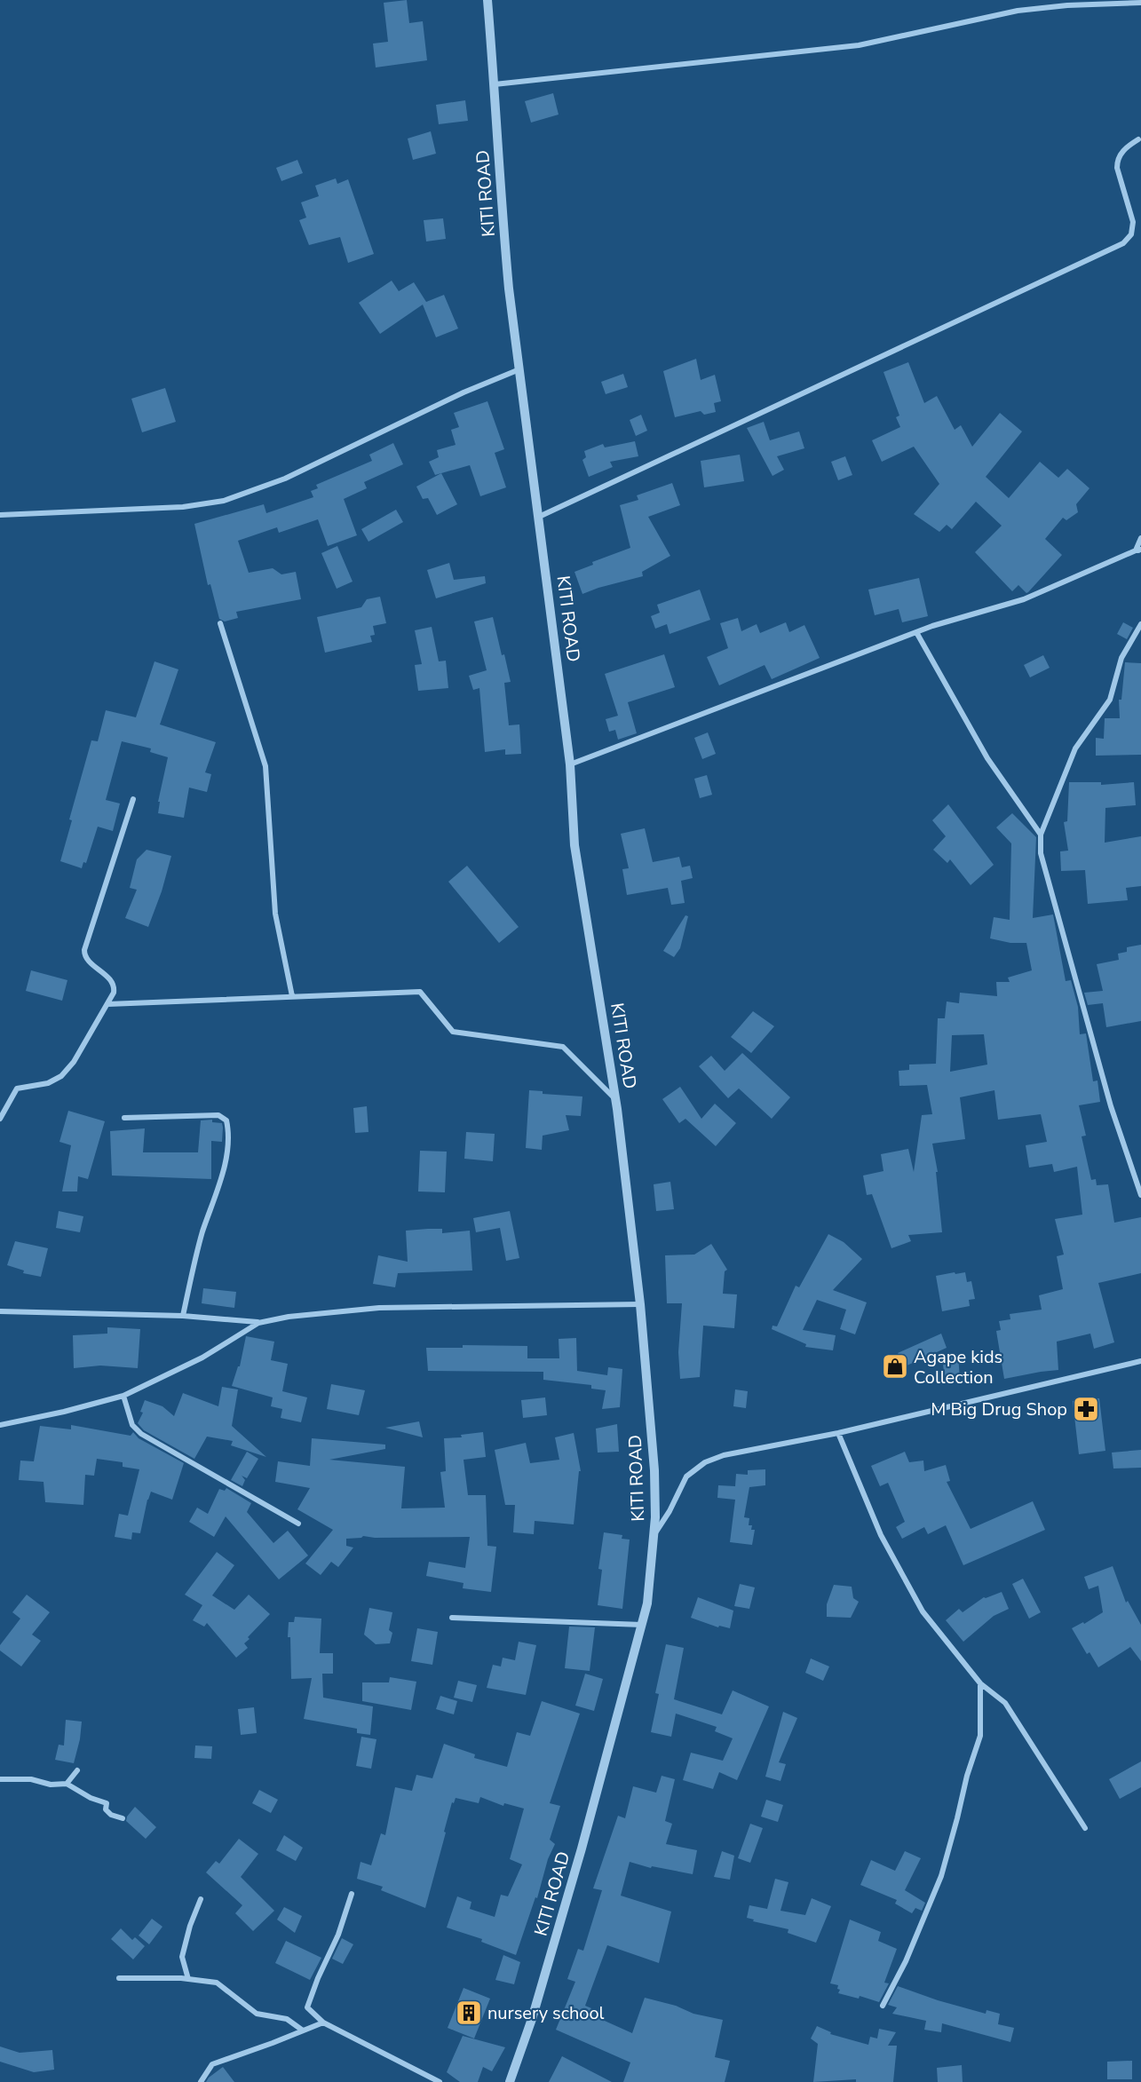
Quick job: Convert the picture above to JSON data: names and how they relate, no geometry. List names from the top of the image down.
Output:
{
  "streets": {
    "street": ["KITI ROAD"]
  },
  "places": {
    "shop": ["Agape kids Collection"],
    "pharmacy": ["M Big Drug Shop"],
    "building": ["nursery school"]
  }
}
